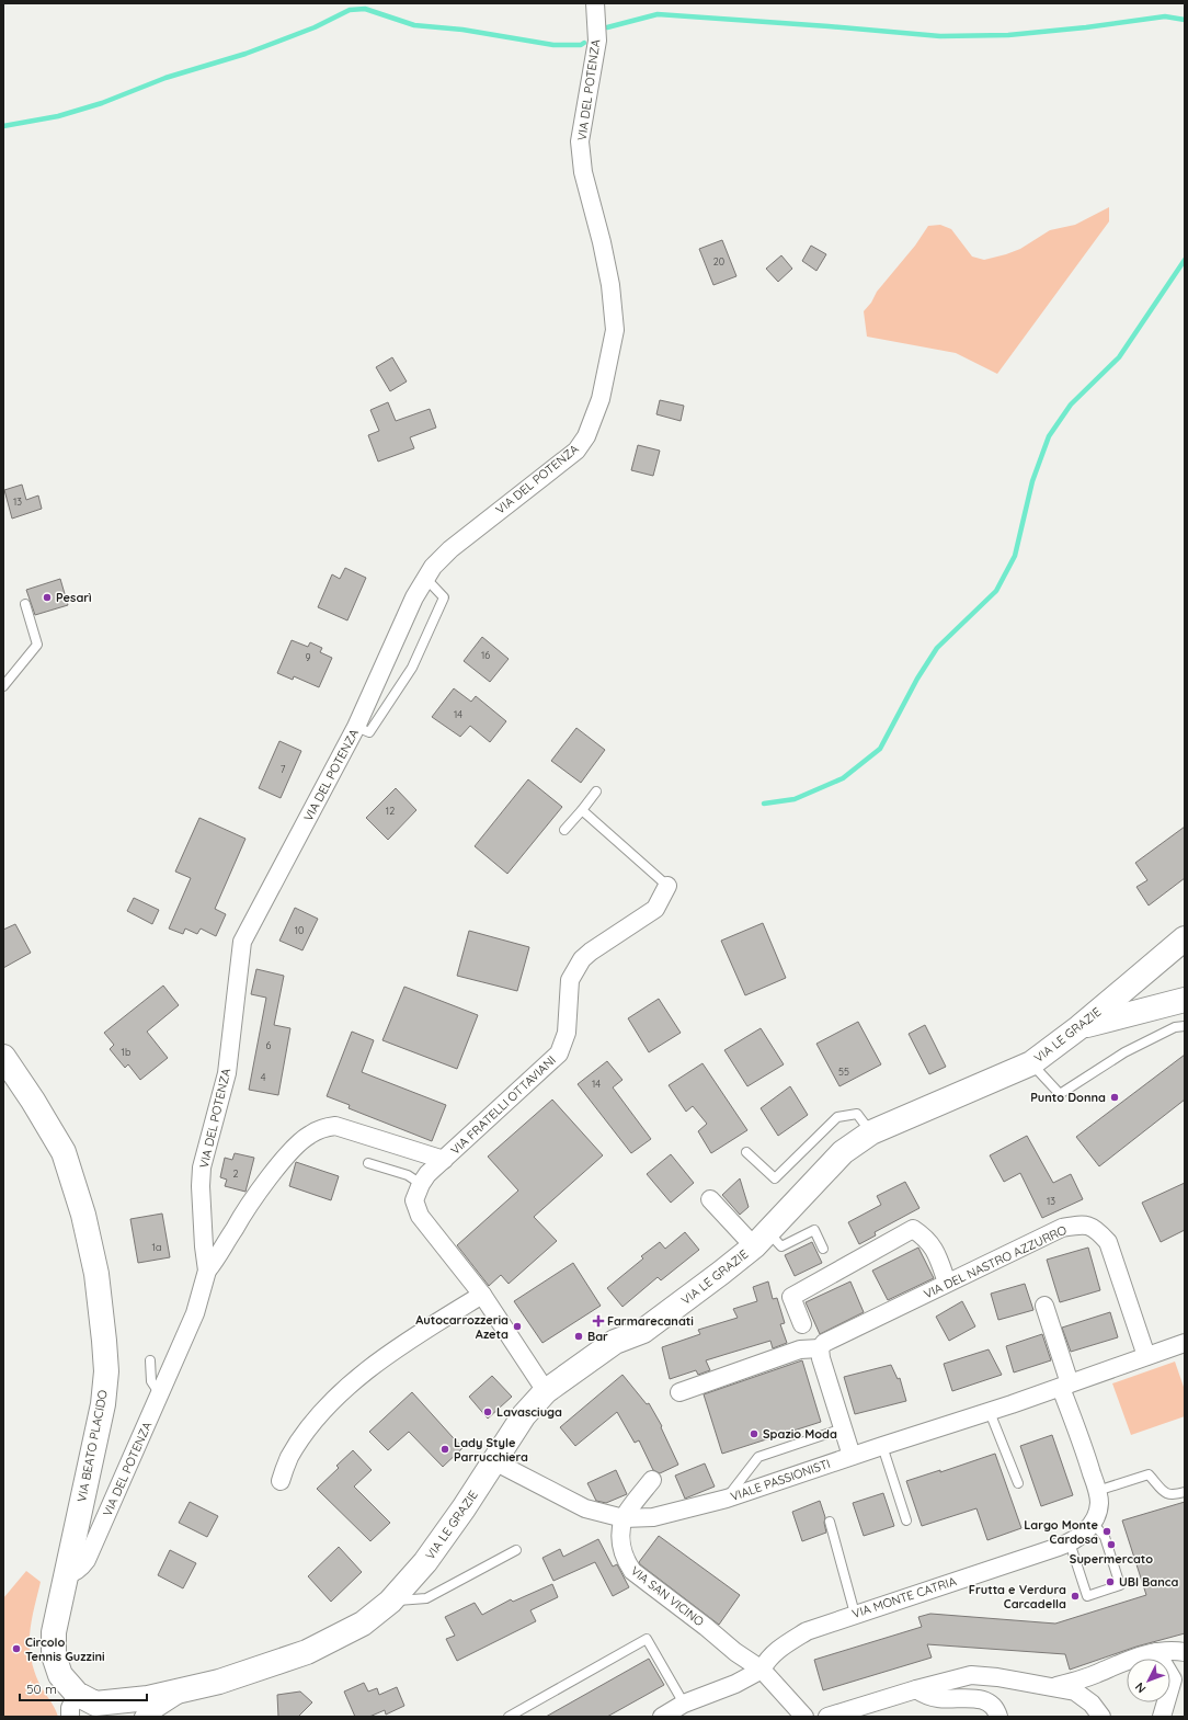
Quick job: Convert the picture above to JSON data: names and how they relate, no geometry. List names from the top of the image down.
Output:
{
  "streets": {
    "main road": ["VIA LE GRAZIE", "VIA BEATO PLACIDO"],
    "street": [
      "VIA DEL POTENZA",
      "VIA FRATELLI OTTAVIANI",
      "VIA DEL NASTRO AZZURRO",
      "VIALE PASSIONISTI",
      "VIA SAN VICINO",
      "VIA MONTE CATRIA"
    ]
  },
  "crossings": [
    ["VIA DEL POTENZA", "VIA FRATELLI OTTAVIANI"],
    ["VIA DEL POTENZA", "VIA BEATO PLACIDO"],
    ["VIA LE GRAZIE", "VIA FRATELLI OTTAVIANI"],
    ["VIA LE GRAZIE", "VIA BEATO PLACIDO"],
    ["VIA LE GRAZIE", "VIALE PASSIONISTI"],
    ["VIA DEL NASTRO AZZURRO", "VIALE PASSIONISTI"],
    ["VIALE PASSIONISTI", "VIA SAN VICINO"],
    ["VIALE PASSIONISTI", "VIA MONTE CATRIA"],
    ["VIA SAN VICINO", "VIA MONTE CATRIA"]
  ],
  "places": {
    "other": [
      "Pesarì",
      "Punto Donna",
      "Autocarrozzeria Azeta",
      "Bar",
      "Lavasciuga",
      "Spazio Moda",
      "Lady Style Parrucchiera",
      "Largo Monte Cardosa",
      "Supermercato",
      "UBI Banca",
      "Frutta e Verdura Carcadella",
      "Circolo Tennis Guzzini"
    ],
    "health": ["Farmarecanati"]
  },
  "house_numbers": [
    "20",
    "13",
    "16",
    "9",
    "14",
    "7",
    "12",
    "10",
    "6",
    "1b",
    "55",
    "4",
    "14",
    "2",
    "13",
    "1a"
  ],
  "scale_bar": "50 m",
  "north": "bottom left"
}
